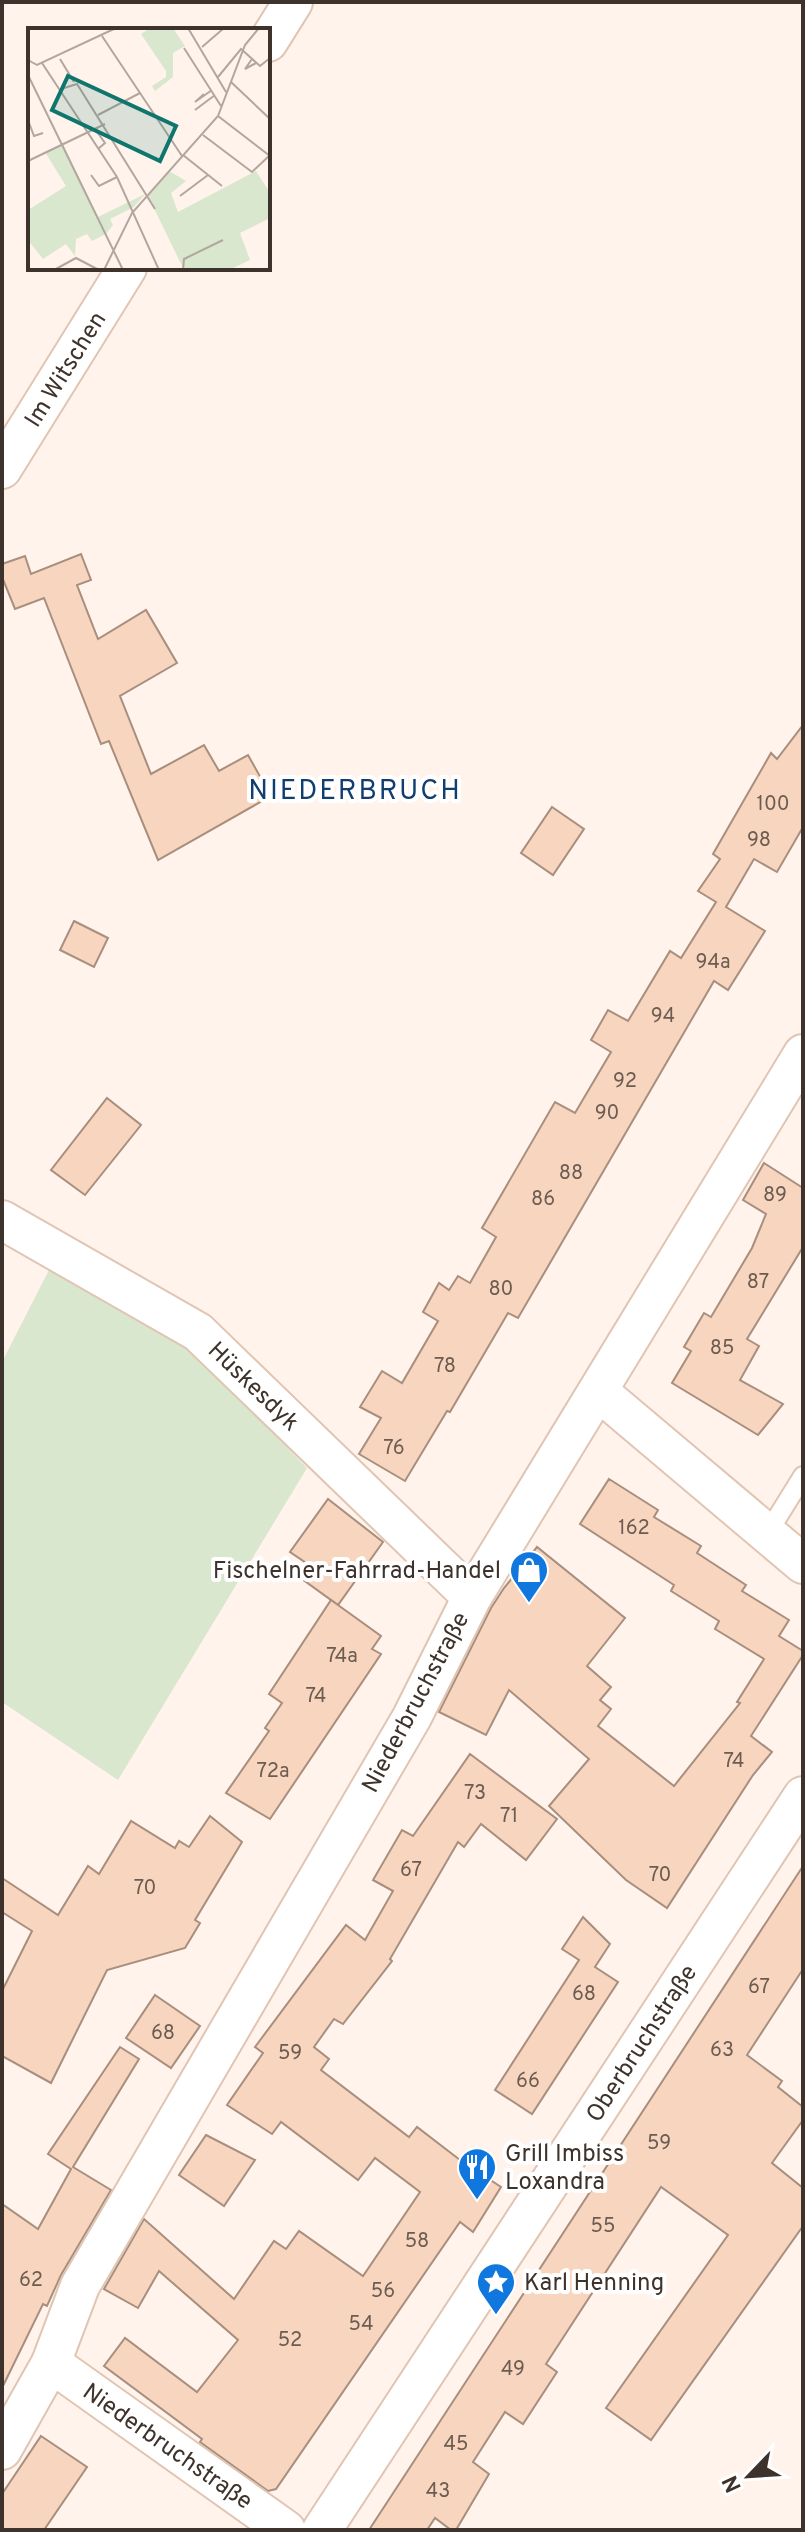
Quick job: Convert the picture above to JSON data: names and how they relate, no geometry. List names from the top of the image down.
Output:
{
  "streets": {
    "street": [
      "Im Witschen",
      "Hüskesdyk",
      "Niederbruchstraße",
      "Oberbruchstraße"
    ]
  },
  "crossings": [
    ["Hüskesdyk", "Niederbruchstraße"]
  ],
  "districts": ["NIEDERBRUCH"],
  "places": {
    "shop": ["Fischelner-Fahrrad-Handel"],
    "restaurant": ["Grill Imbiss Loxandra"],
    "place": ["Karl Henning"]
  },
  "house_numbers": [
    "100",
    "98",
    "94a",
    "94",
    "92",
    "90",
    "88",
    "89",
    "86",
    "87",
    "80",
    "85",
    "78",
    "76",
    "162",
    "74a",
    "74",
    "74",
    "72a",
    "73",
    "71",
    "67",
    "70",
    "70",
    "67",
    "68",
    "68",
    "63",
    "59",
    "66",
    "59",
    "55",
    "58",
    "62",
    "56",
    "54",
    "52",
    "49",
    "45",
    "43"
  ],
  "north": "bottom left"
}
